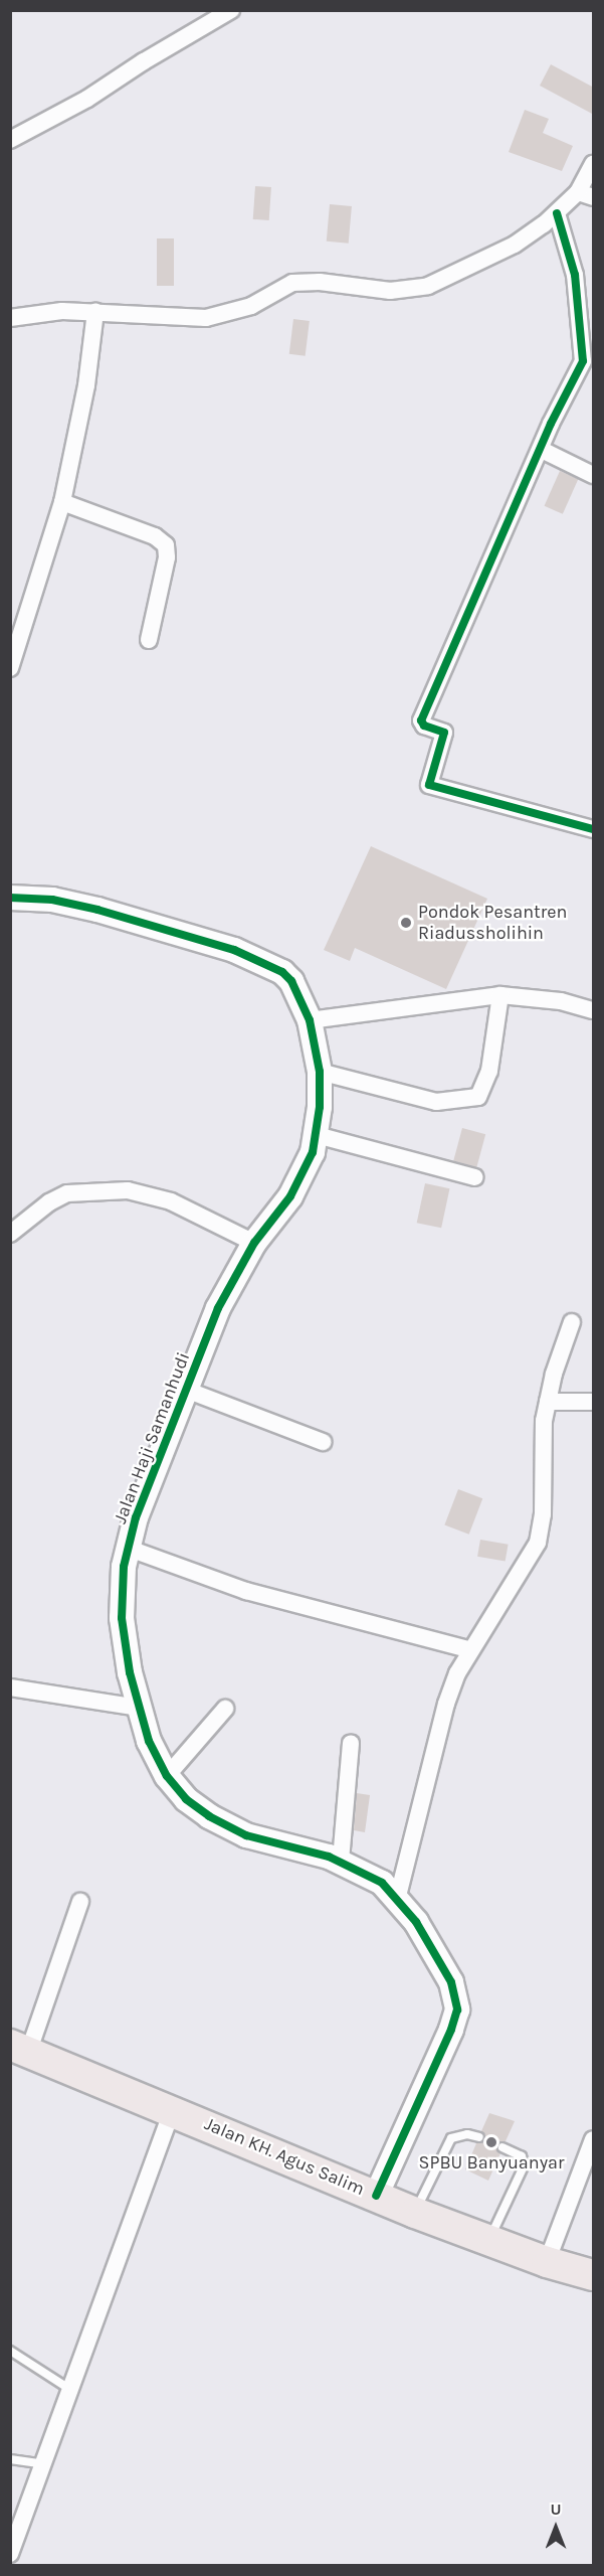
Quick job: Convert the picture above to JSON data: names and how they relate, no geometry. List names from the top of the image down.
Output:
{
  "streets": {
    "highway": ["Jalan KH. Agus Salim"],
    "street": ["Jalan Haji Samanhudi"]
  },
  "crossings": [
    ["Jalan Haji Samanhudi", "Jalan KH. Agus Salim"]
  ],
  "places": ["Pondok Pesantren Riadussholihin", "SPBU Banyuanyar"],
  "north": "top"
}
